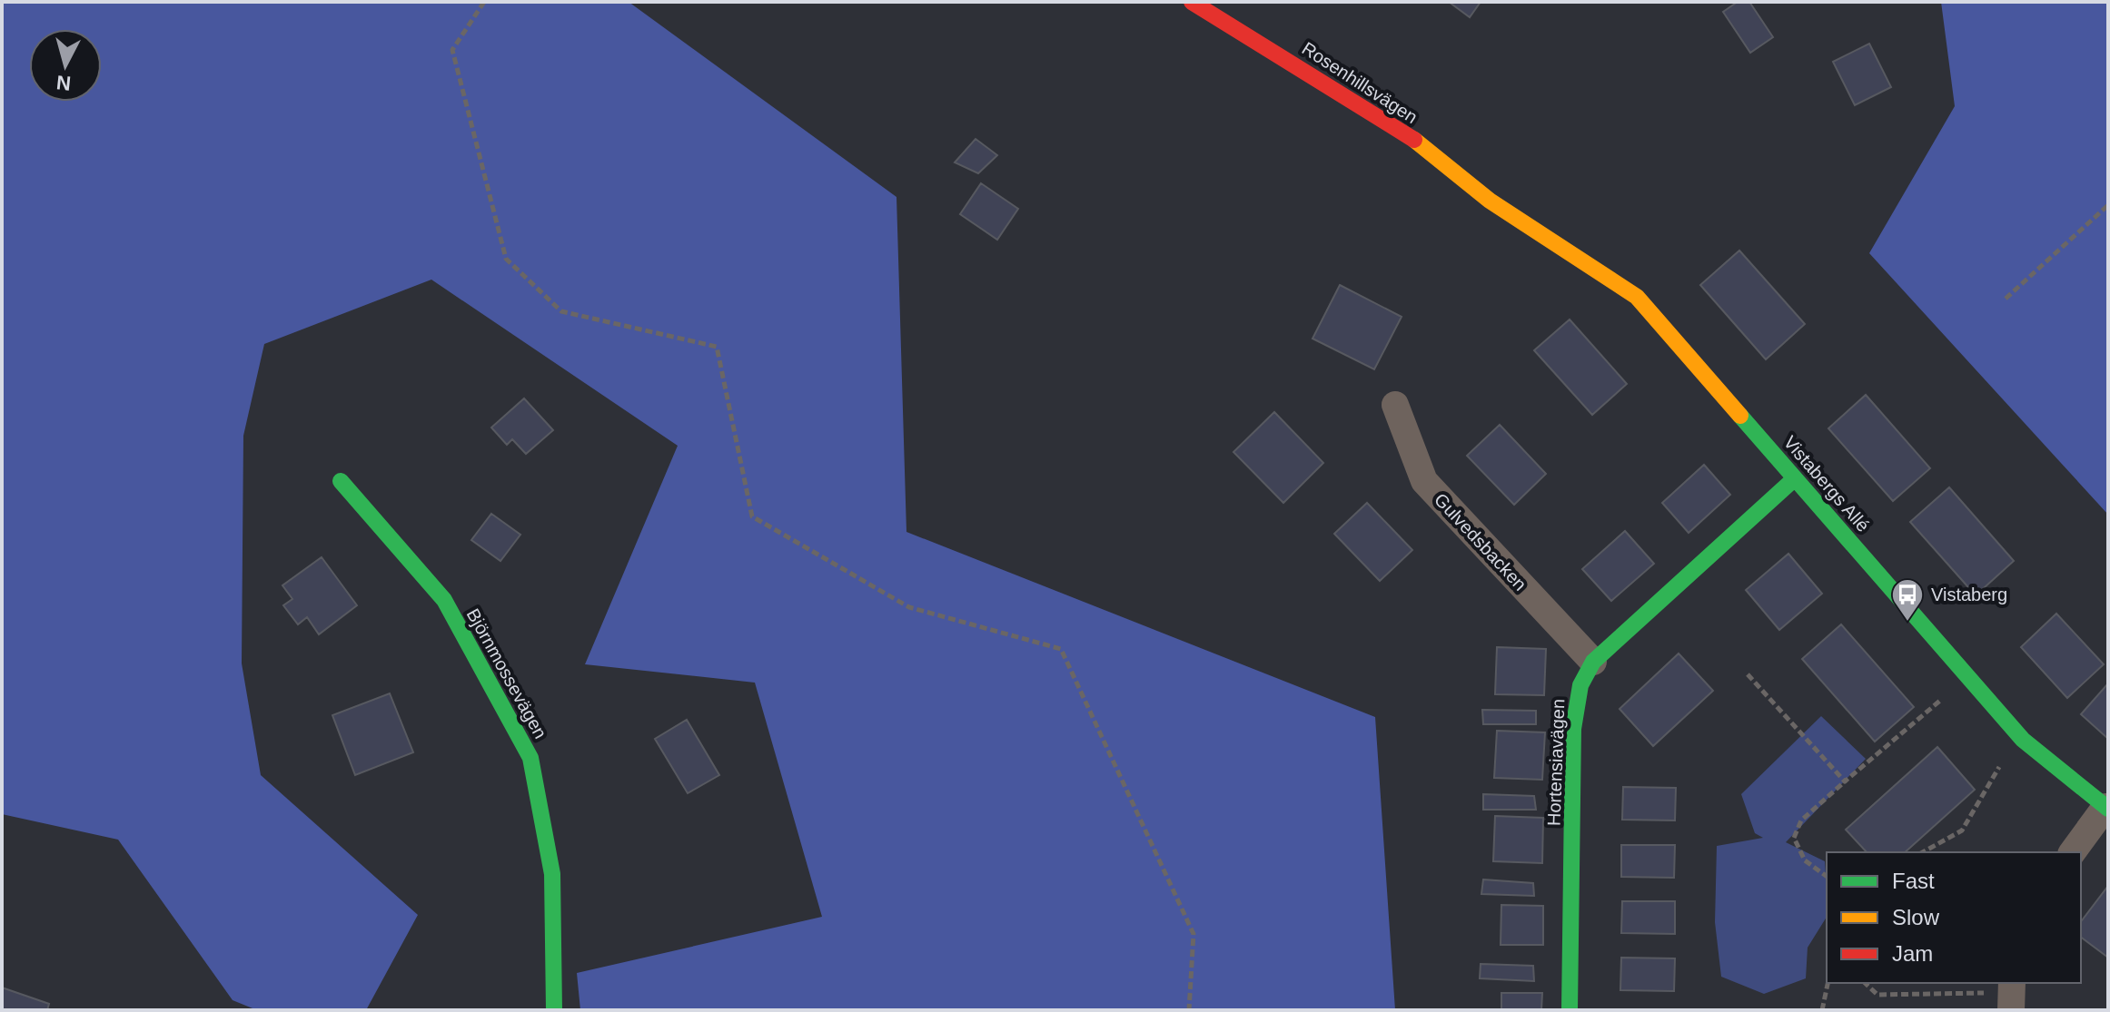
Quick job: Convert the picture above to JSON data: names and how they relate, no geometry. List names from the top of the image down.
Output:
{
  "streets": {
    "street": [
      "Rosenhillsvägen",
      "Vistabergs Allé",
      "Gulvedsbacken",
      "Björnmossevägen",
      "Hortensiavägen"
    ]
  },
  "crossings": [
    ["Rosenhillsvägen", "Vistabergs Allé"],
    ["Vistabergs Allé", "Hortensiavägen"],
    ["Gulvedsbacken", "Hortensiavägen"]
  ],
  "places": {
    "bus stop": ["Vistaberg"]
  },
  "legend": ["Fast", "Slow", "Jam"],
  "north": "bottom"
}
